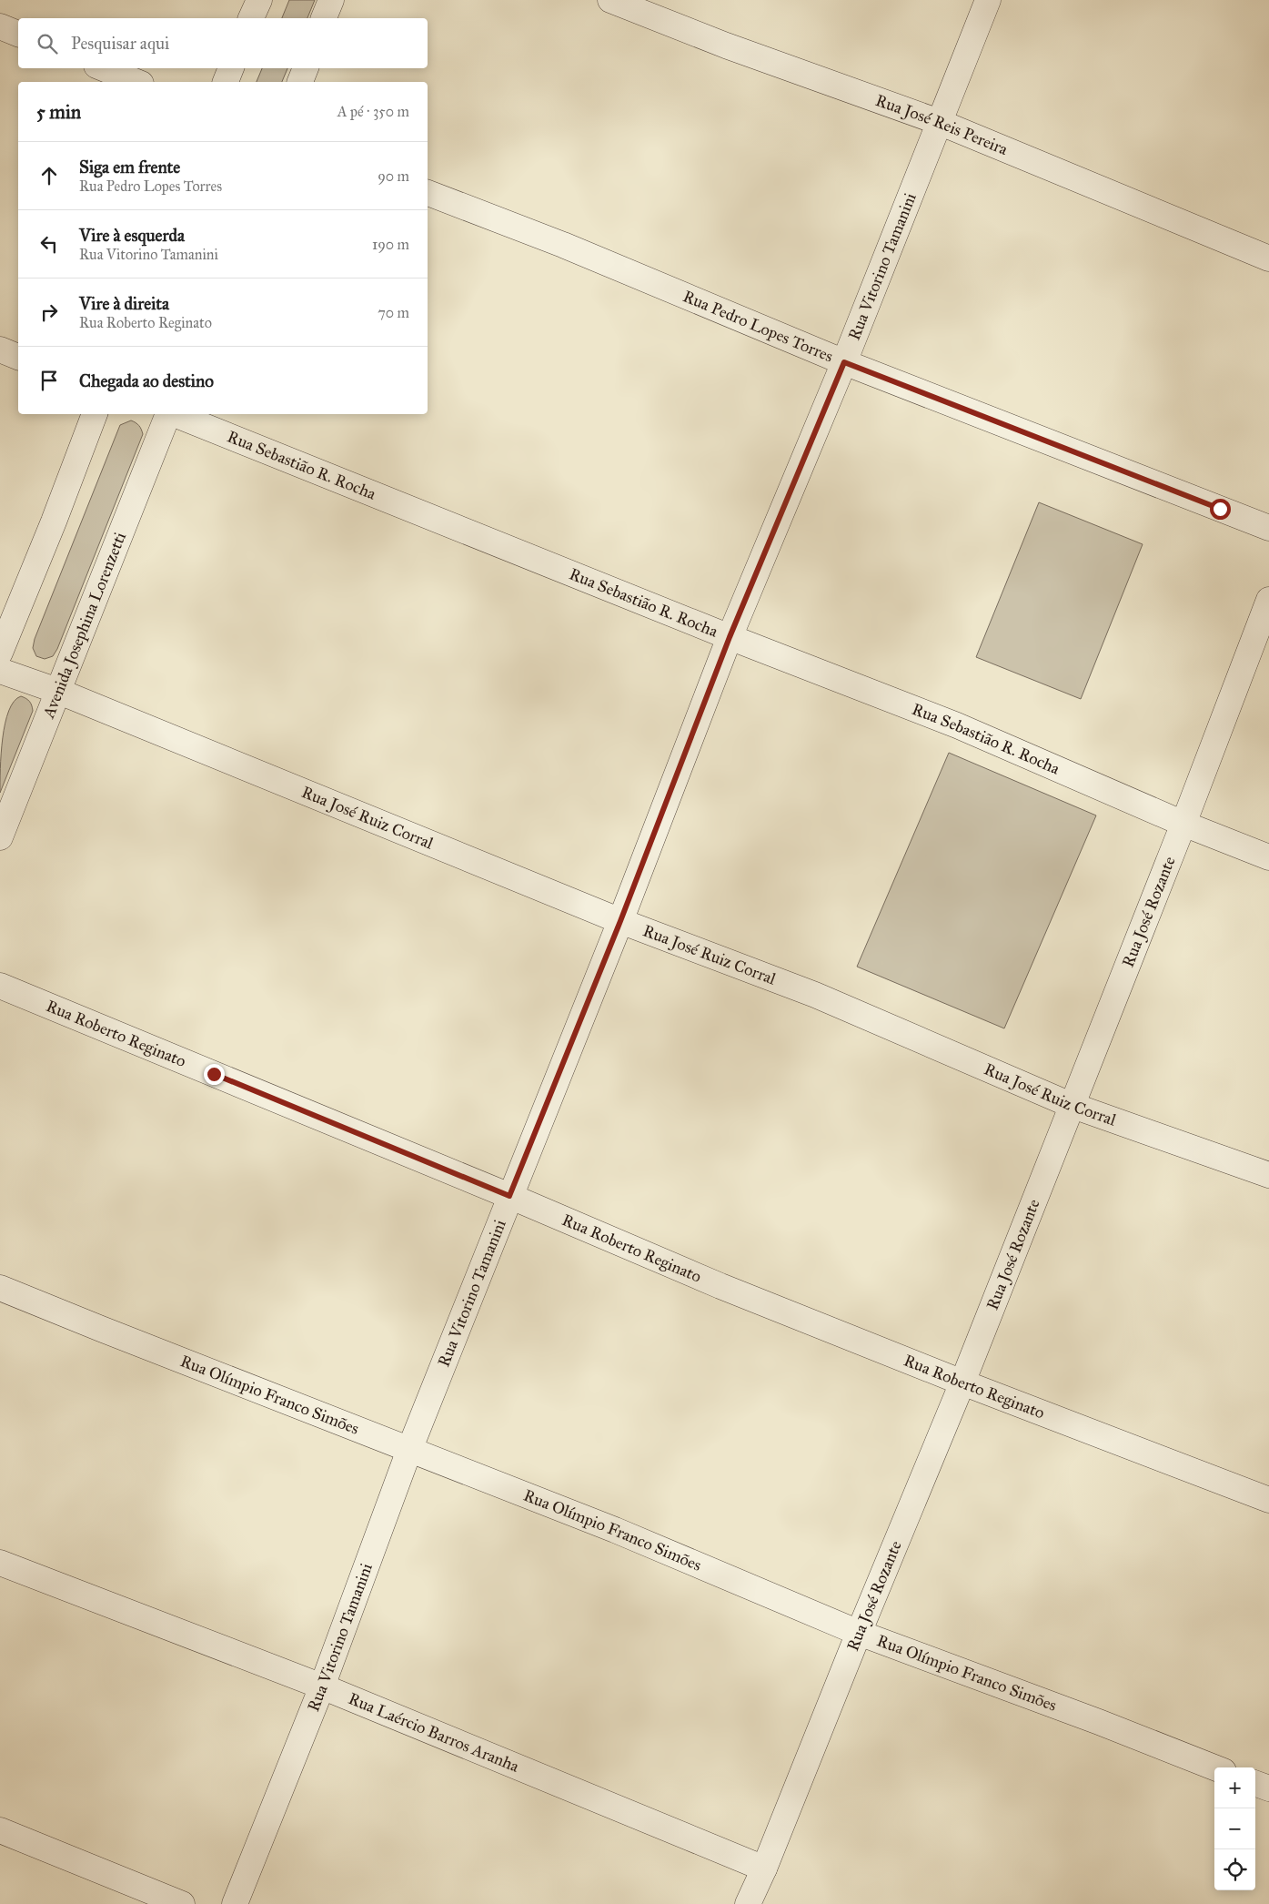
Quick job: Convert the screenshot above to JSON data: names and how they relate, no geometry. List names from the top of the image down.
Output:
{
  "streets": {
    "street": [
      "Rua José Reis Pereira",
      "Rua Vitorino Tamanini",
      "Rua Pedro Lopes Torres",
      "Rua Sebastião R. Rocha",
      "Avenida Josephina Lorenzetti",
      "Rua José Ruiz Corral",
      "Rua José Rozante",
      "Rua Roberto Reginato",
      "Rua Olímpio Franco Simões",
      "Rua Laércio Barros Aranha"
    ]
  },
  "crossings": [
    ["Rua José Reis Pereira", "Rua Vitorino Tamanini"],
    ["Rua Vitorino Tamanini", "Rua Pedro Lopes Torres"],
    ["Rua Vitorino Tamanini", "Rua Sebastião R. Rocha"],
    ["Rua Vitorino Tamanini", "Rua José Ruiz Corral"],
    ["Rua Vitorino Tamanini", "Rua Roberto Reginato"],
    ["Rua Vitorino Tamanini", "Rua Olímpio Franco Simões"],
    ["Rua Vitorino Tamanini", "Rua Laércio Barros Aranha"],
    ["Rua Sebastião R. Rocha", "Rua José Rozante"],
    ["Avenida Josephina Lorenzetti", "Rua José Ruiz Corral"],
    ["Rua José Ruiz Corral", "Rua José Rozante"],
    ["Rua José Rozante", "Rua Roberto Reginato"],
    ["Rua José Rozante", "Rua Olímpio Franco Simões"],
    ["Rua José Rozante", "Rua Laércio Barros Aranha"]
  ],
  "page": {
    "search": "Pesquisar aqui",
    "heading": ["5 min", "A pé · 350 m"],
    "list": [
      ["Siga em frente", "Rua Pedro Lopes Torres", "90 m"],
      ["Vire à esquerda", "Rua Vitorino Tamanini", "190 m"],
      ["Vire à direita", "Rua Roberto Reginato", "70 m"],
      "Chegada ao destino"
    ],
    "map_buttons": ["+", "−"]
  }
}
